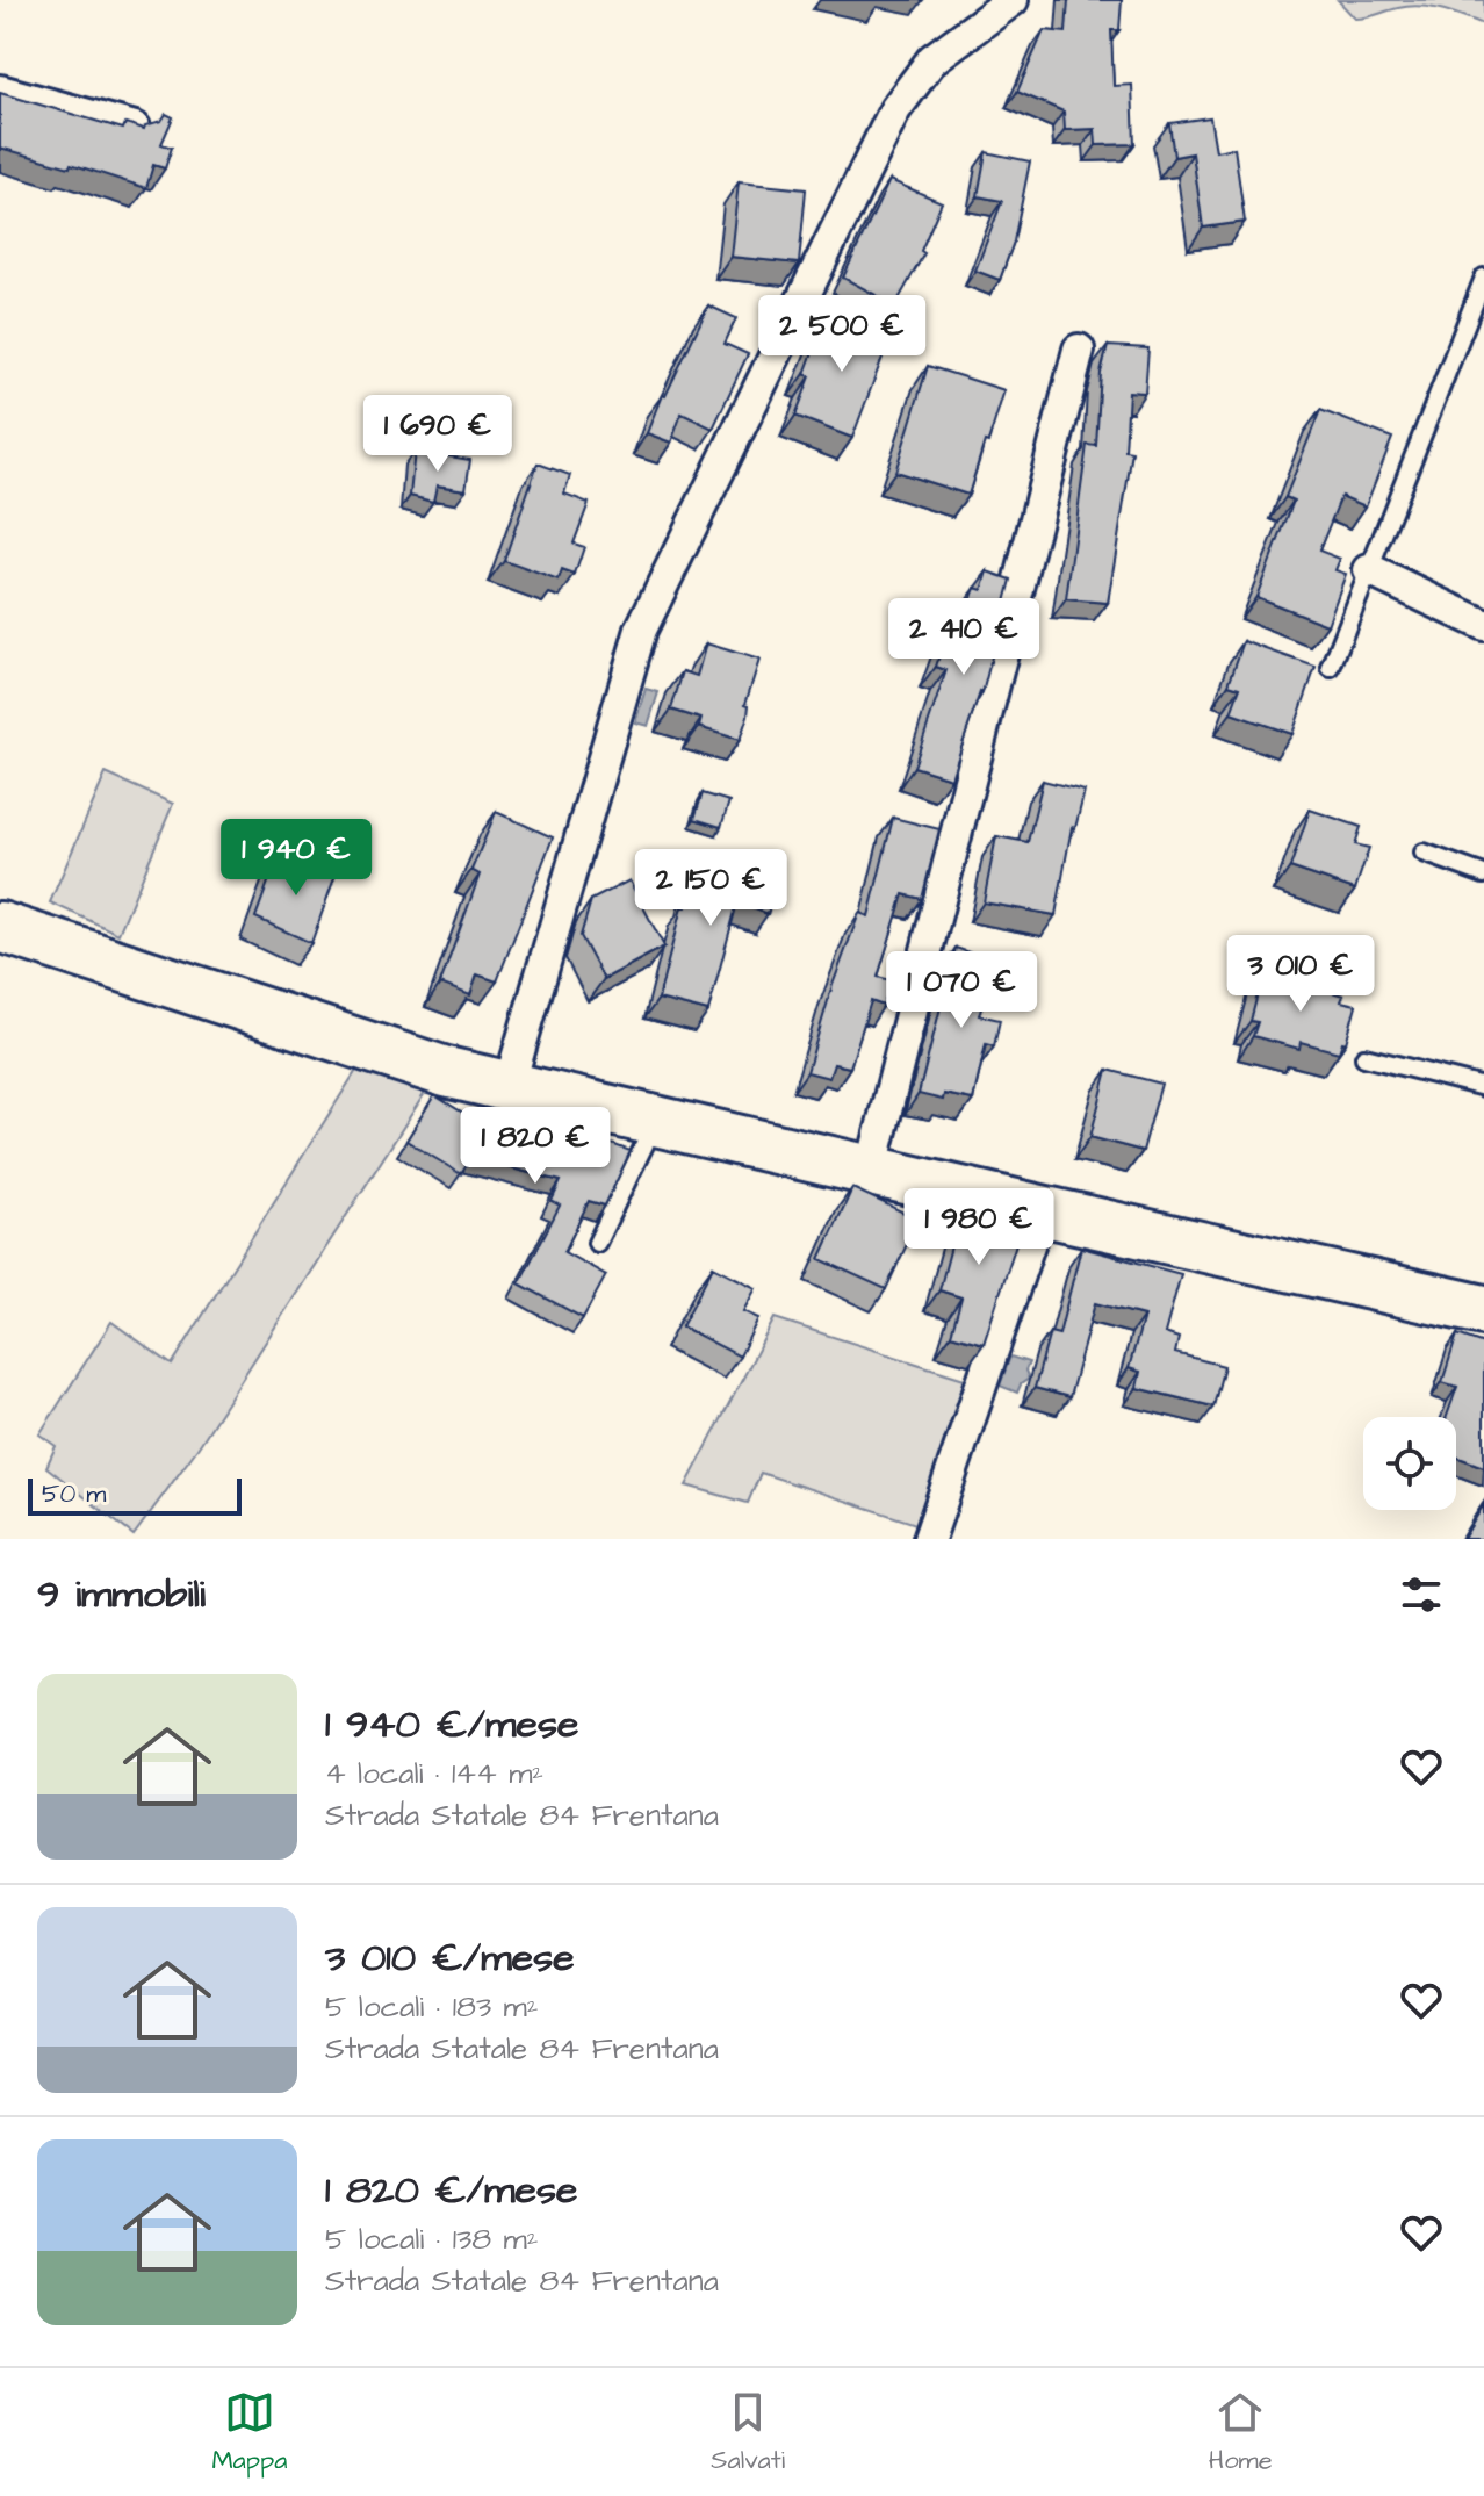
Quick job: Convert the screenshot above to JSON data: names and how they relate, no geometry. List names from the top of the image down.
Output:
{
  "scale_bar": "50 m",
  "page": {
    "price": [
      "2 500 €",
      "1 690 €",
      "2 410 €",
      "1 940 €",
      "2 150 €",
      "3 010 €",
      "1 070 €",
      "1 820 €",
      "1 980 €"
    ],
    "scale": "50 m",
    "heading": "9 immobili",
    "list": [
      {
        "name": "1 940 €/mese",
        "note": "4 locali · 144 m² · Strada Statale 84 Frentana"
      },
      {
        "name": "3 010 €/mese",
        "note": "5 locali · 183 m² · Strada Statale 84 Frentana"
      },
      {
        "name": "1 820 €/mese",
        "note": "5 locali · 138 m² · Strada Statale 84 Frentana"
      }
    ],
    "tabs": ["Mappa", "Salvati", "Home"]
  }
}
